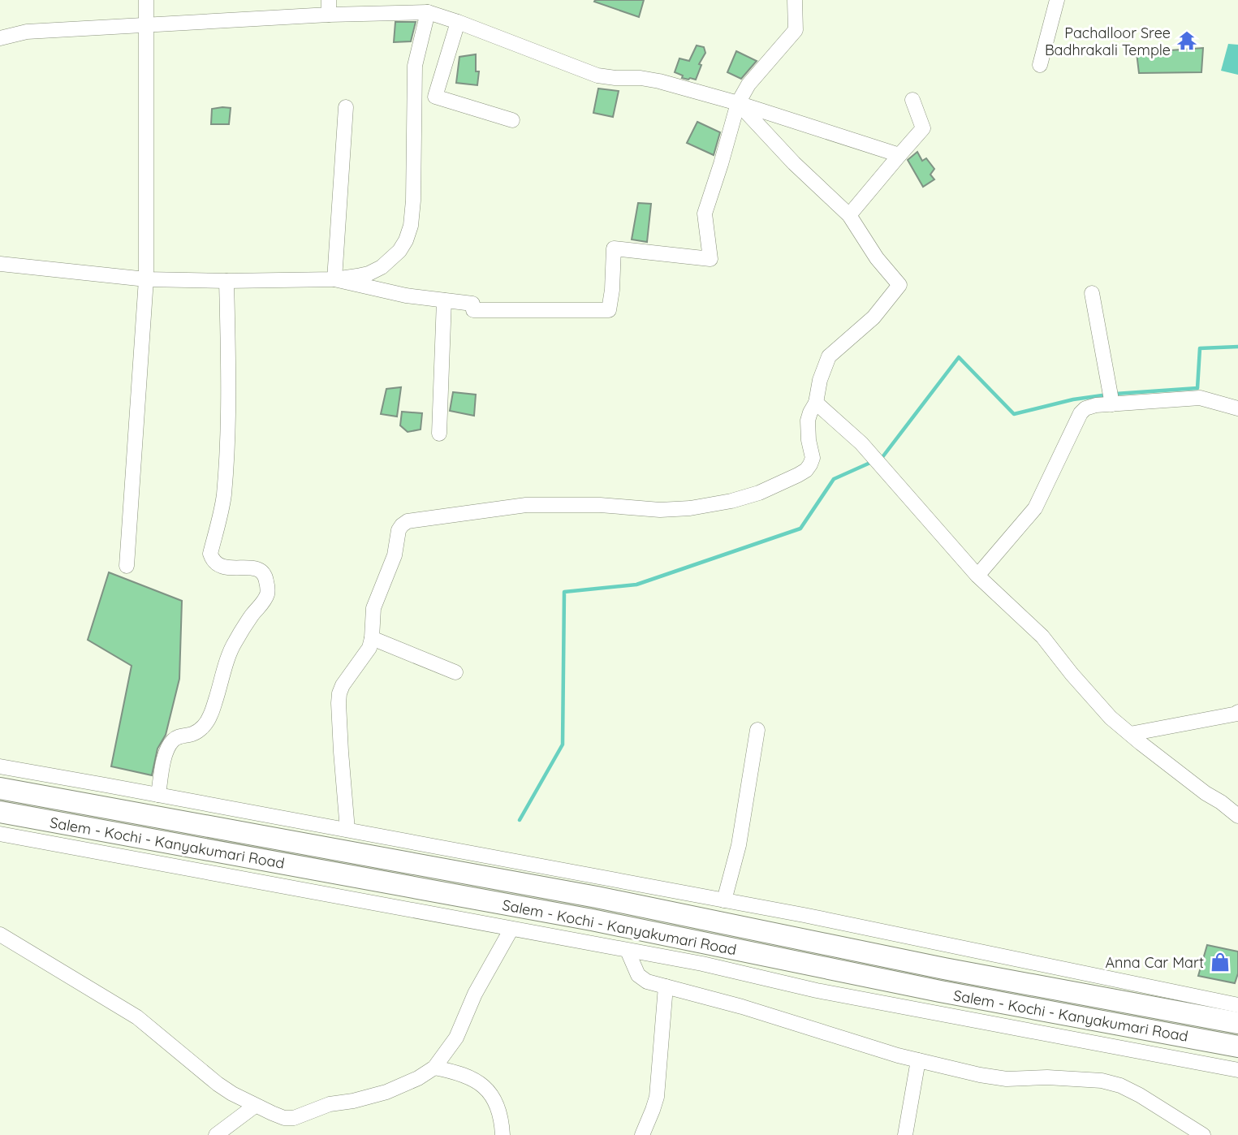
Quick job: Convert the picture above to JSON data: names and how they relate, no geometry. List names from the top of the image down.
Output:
{
  "streets": {
    "highway": ["Salem - Kochi - Kanyakumari Road"]
  },
  "places": {
    "temple": ["Pachalloor Sree Badhrakali Temple"],
    "shop": ["Anna Car Mart"]
  }
}
